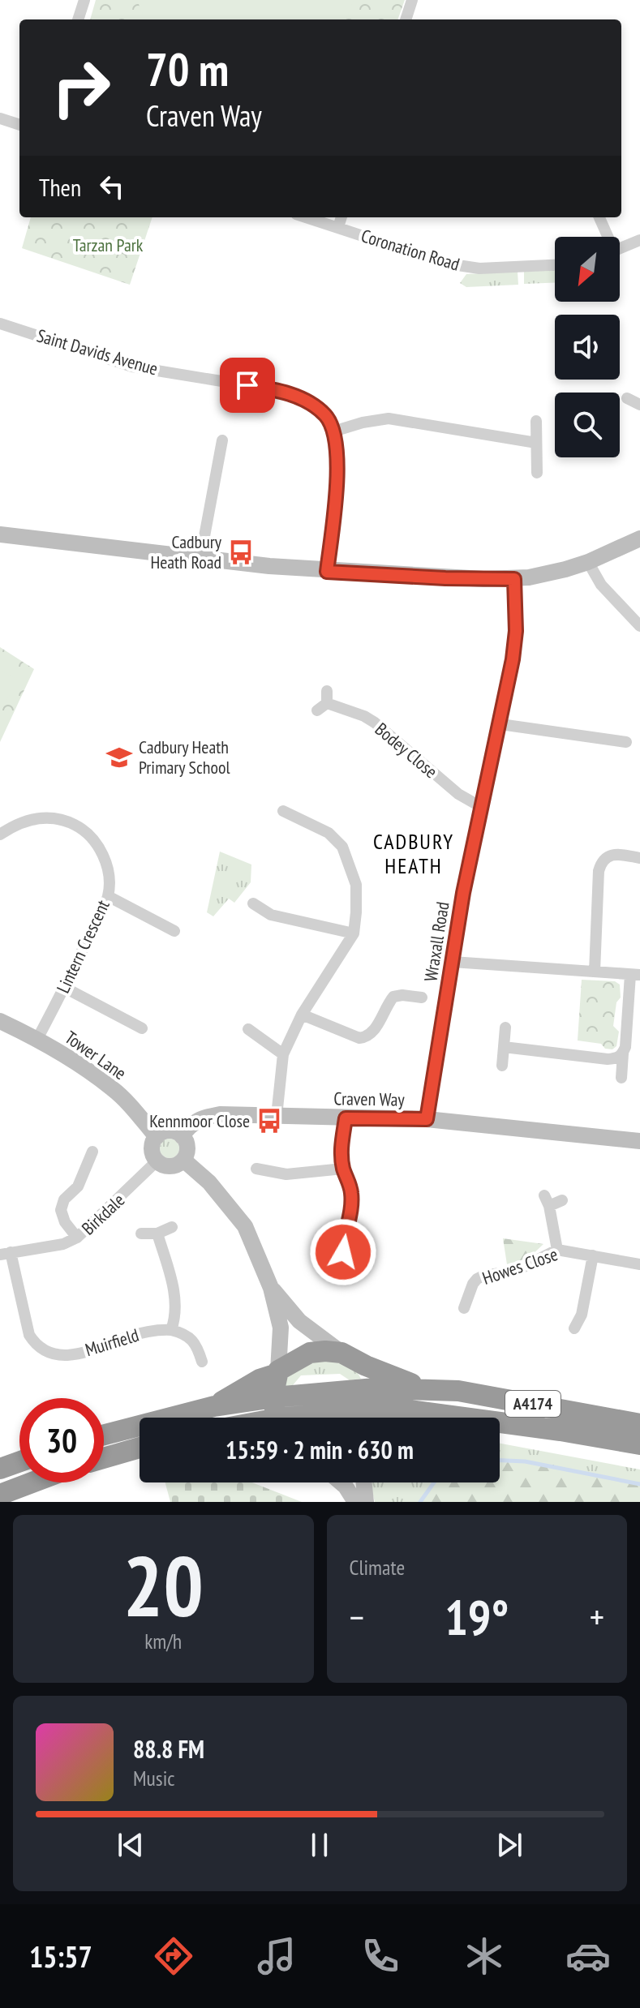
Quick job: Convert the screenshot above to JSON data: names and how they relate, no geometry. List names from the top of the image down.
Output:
{
  "streets": {
    "highway": ["A4174"],
    "street": [
      "Coronation Road",
      "Saint Davids Avenue",
      "Bodey Close",
      "Wraxall Road",
      "Lintern Crescent",
      "Tower Lane",
      "Craven Way",
      "Birkdale",
      "Howes Close",
      "Muirfield"
    ]
  },
  "crossings": [
    ["Bodey Close", "Wraxall Road"],
    ["Wraxall Road", "Craven Way"],
    ["Lintern Crescent", "Tower Lane"],
    ["Tower Lane", "Craven Way"],
    ["Tower Lane", "Birkdale"],
    ["Craven Way", "Birkdale"],
    ["Birkdale", "Muirfield"]
  ],
  "districts": ["CADBURY HEATH"],
  "parks": ["Tarzan Park"],
  "places": {
    "bus stop": ["Cadbury Heath Road", "Kennmoor Close"],
    "school or university": ["Cadbury Heath Primary School"]
  },
  "north": "bottom left",
  "page": {
    "turn": ["70 m", "Craven Way"],
    "then": "Then",
    "limit": "30",
    "trip": "15:59 · 2 min · 630 m",
    "tile": [
      ["20", "km/h"],
      "Climate"
    ],
    "heat": ["−", "19°", "+"],
    "song": ["88.8 FM", "Music"],
    "tabs": "15:57"
  }
}
